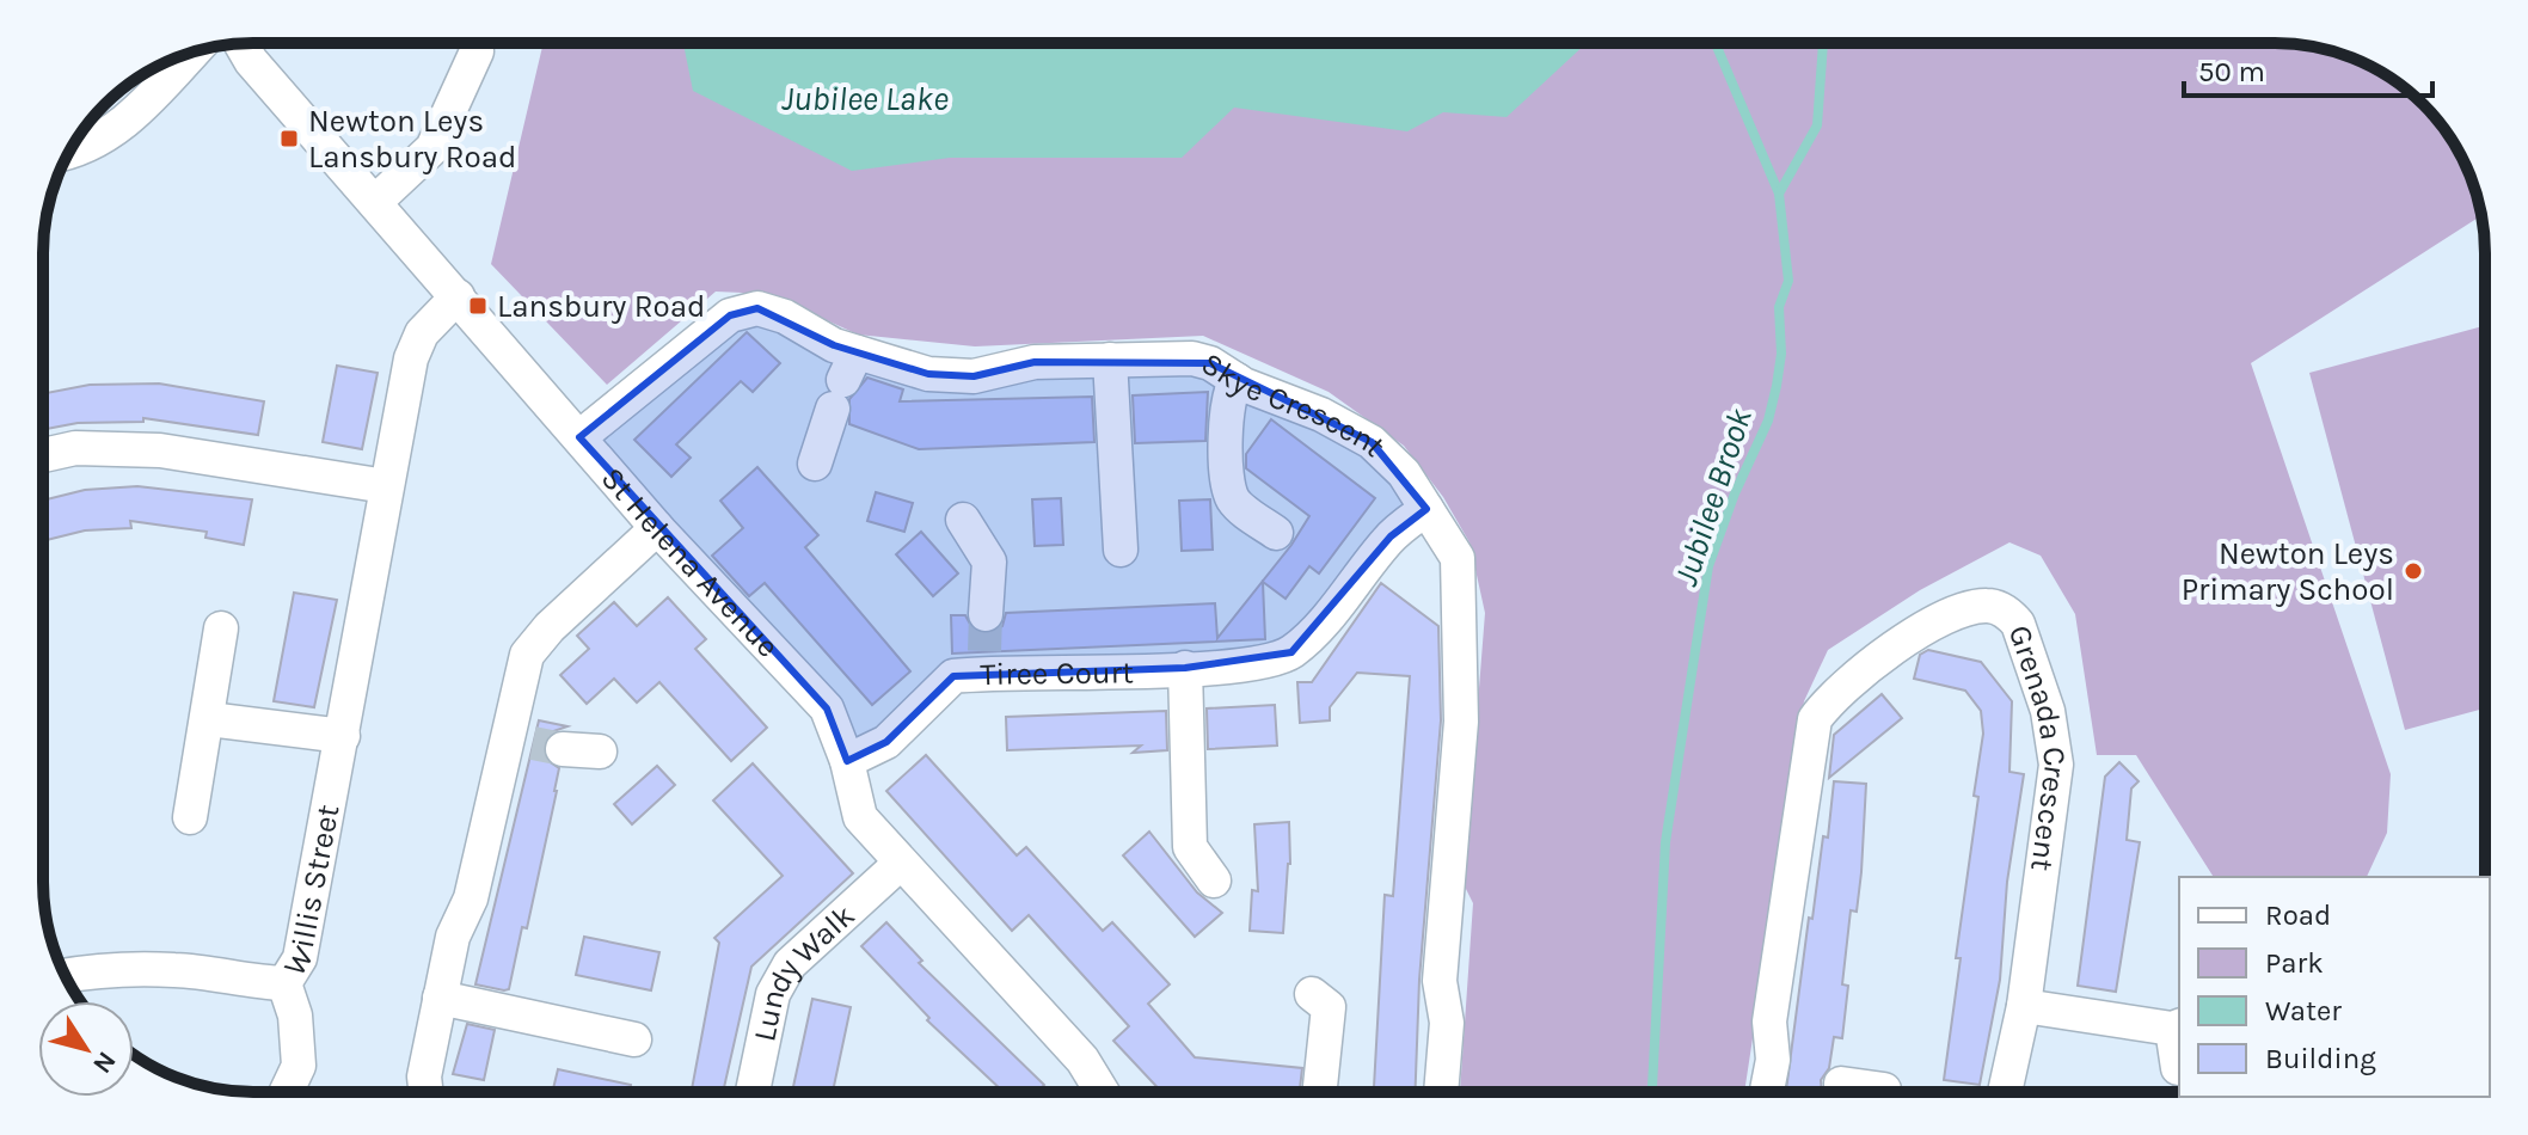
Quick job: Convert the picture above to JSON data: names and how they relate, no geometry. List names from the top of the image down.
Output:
{
  "streets": {
    "street": [
      "Skye Crescent",
      "St Helena Avenue",
      "Tiree Court",
      "Grenada Crescent",
      "Willis Street",
      "Lundy Walk"
    ]
  },
  "crossings": [
    ["Skye Crescent", "St Helena Avenue"],
    ["Skye Crescent", "Tiree Court"],
    ["St Helena Avenue", "Tiree Court"],
    ["St Helena Avenue", "Willis Street"],
    ["St Helena Avenue", "Lundy Walk"]
  ],
  "water": ["Jubilee Lake", "Jubilee Brook"],
  "places": {
    "transit": ["Newton Leys Lansbury Road", "Lansbury Road"],
    "other": ["Newton Leys Primary School"]
  },
  "legend": [
    "Road",
    "Park",
    "Water",
    "Building"
  ],
  "scale_bar": "50 m",
  "north": "bottom right"
}
